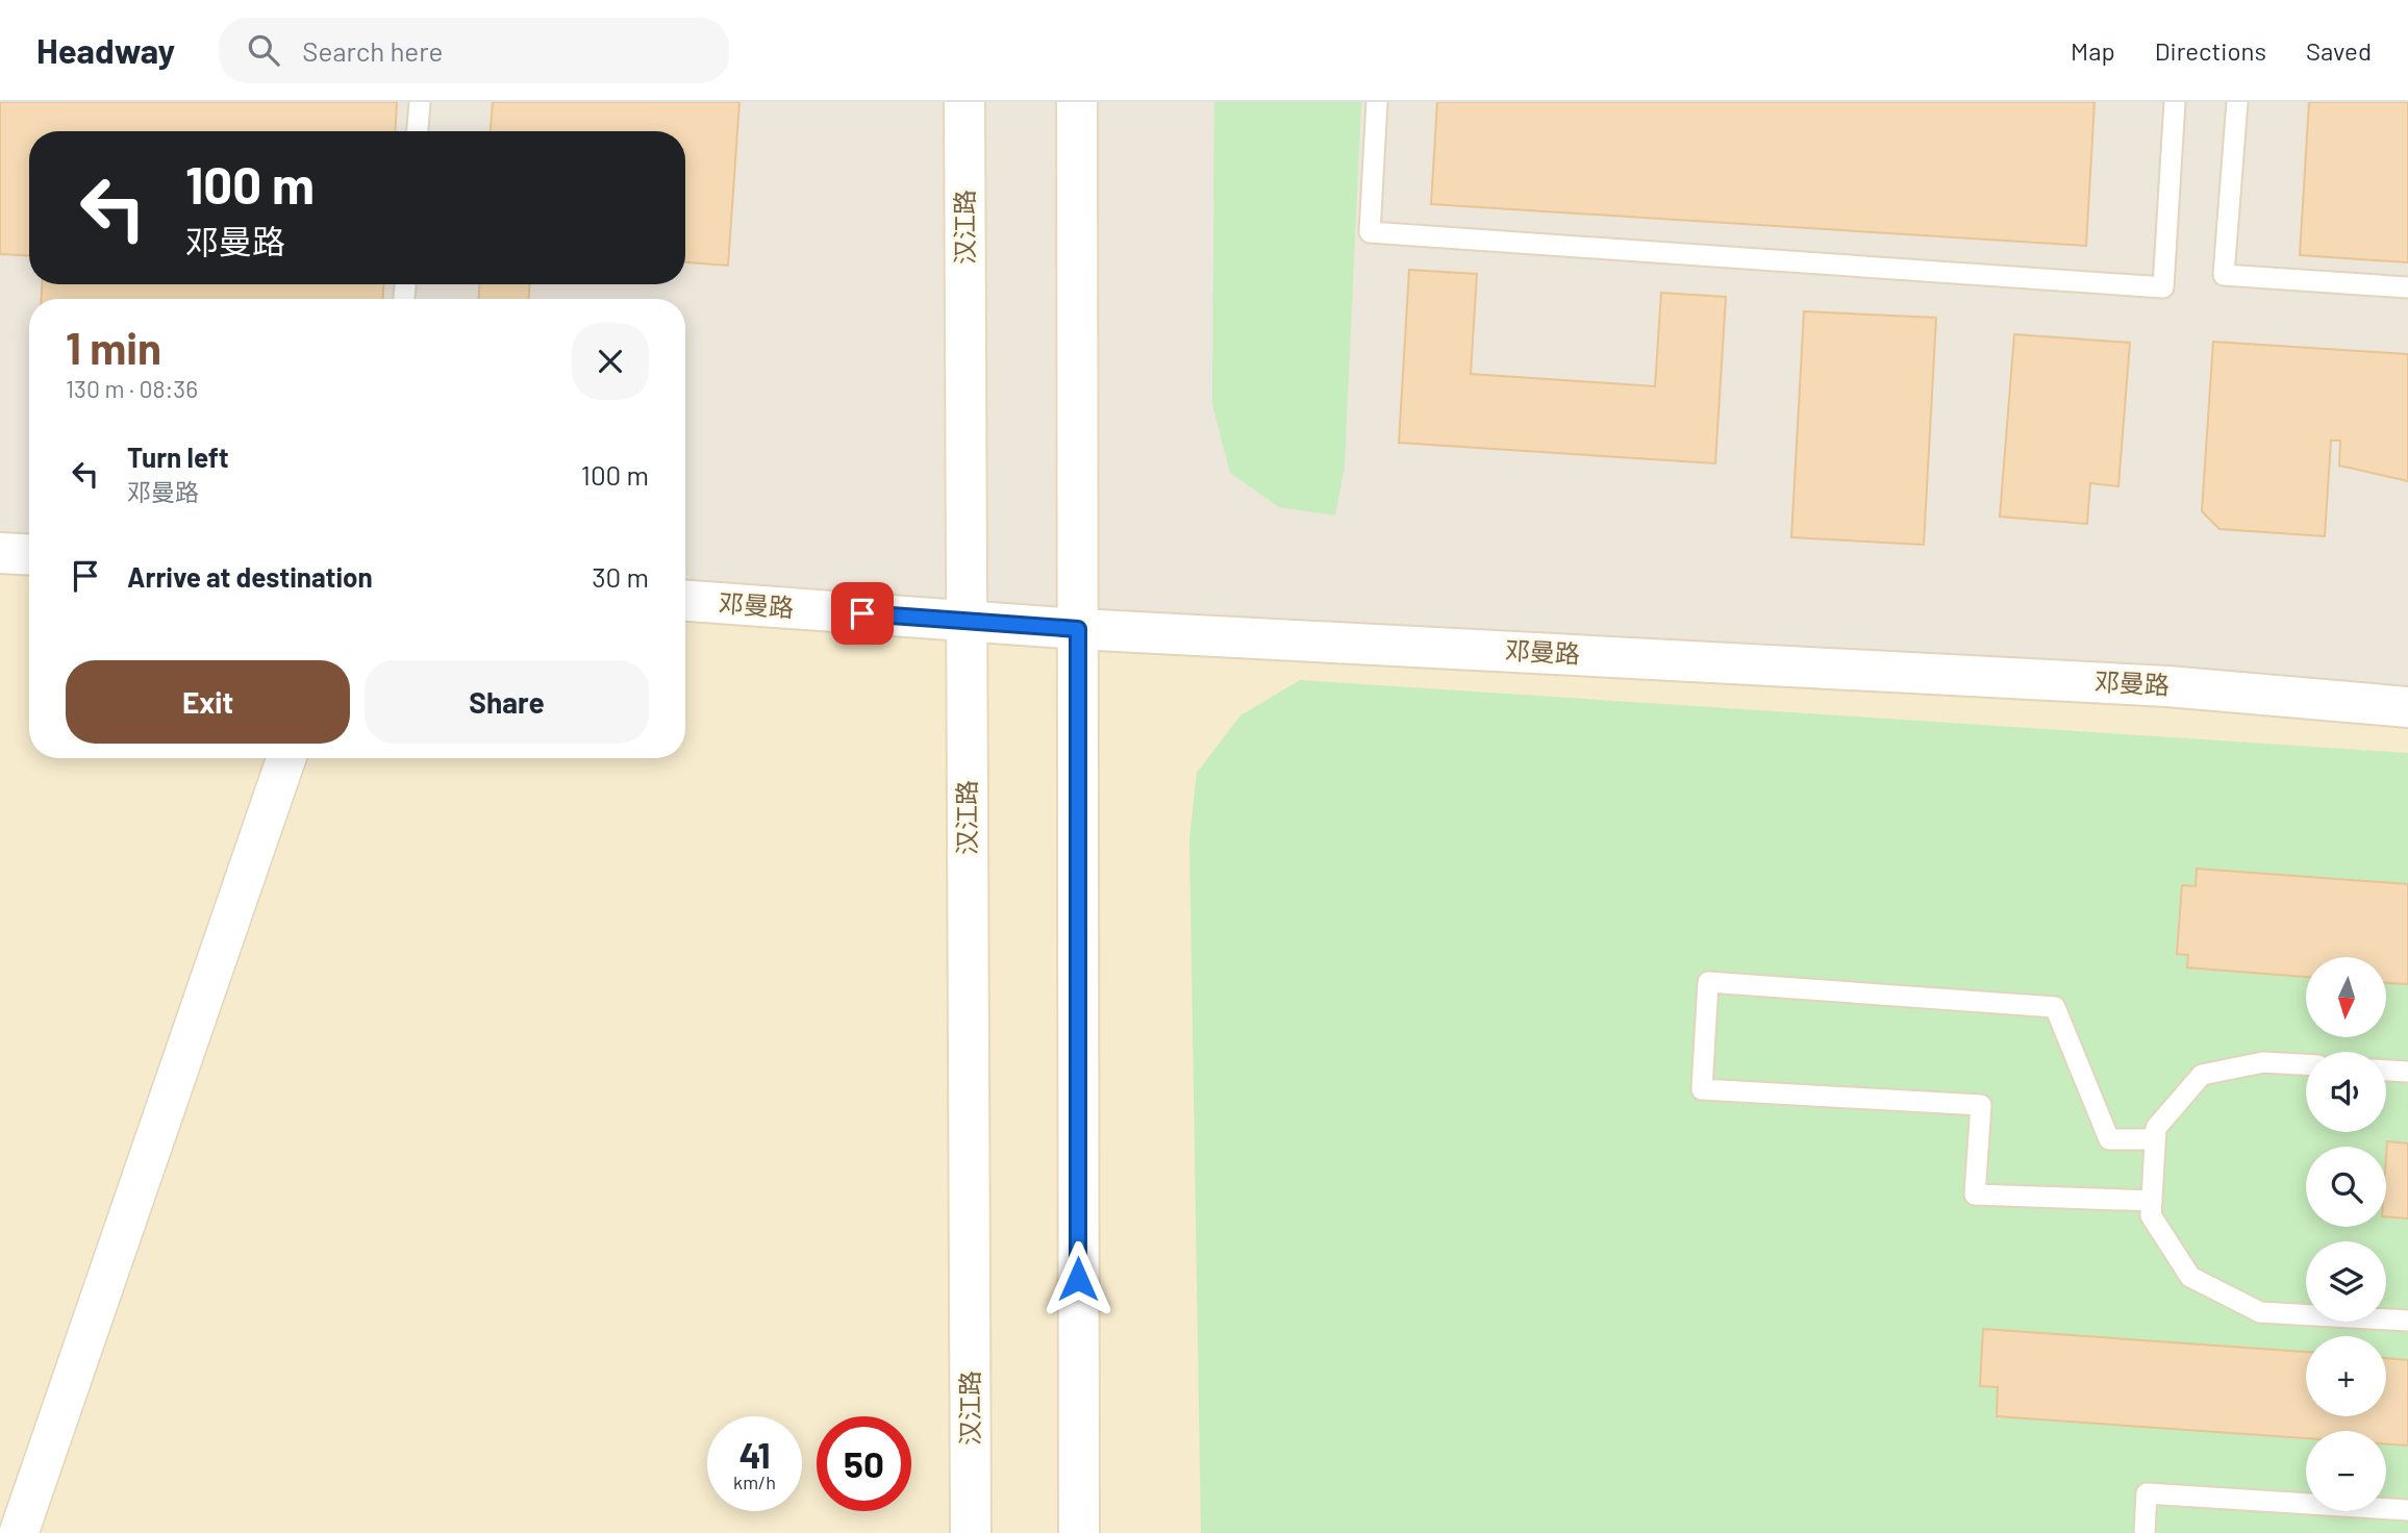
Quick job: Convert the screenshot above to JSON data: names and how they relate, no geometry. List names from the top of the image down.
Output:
{
  "streets": {
    "main road": ["汉江路", "邓曼路"]
  },
  "crossings": [
    ["汉江路", "邓曼路"]
  ],
  "north": "bottom",
  "page": {
    "header": "Headway",
    "search": "Search here",
    "nav": ["Map", "Directions", "Saved"],
    "turn": ["100 m", "邓曼路"],
    "heading": ["1 min", "130 m · 08:36"],
    "list": [
      {
        "name": "Turn left",
        "note": "邓曼路",
        "value": "100 m"
      },
      {
        "name": "Arrive at destination",
        "value": "30 m"
      }
    ],
    "buttons": ["Exit", "Share"],
    "map_buttons": ["+", "−"],
    "speed": "41 km/h",
    "limit": "50"
  }
}
